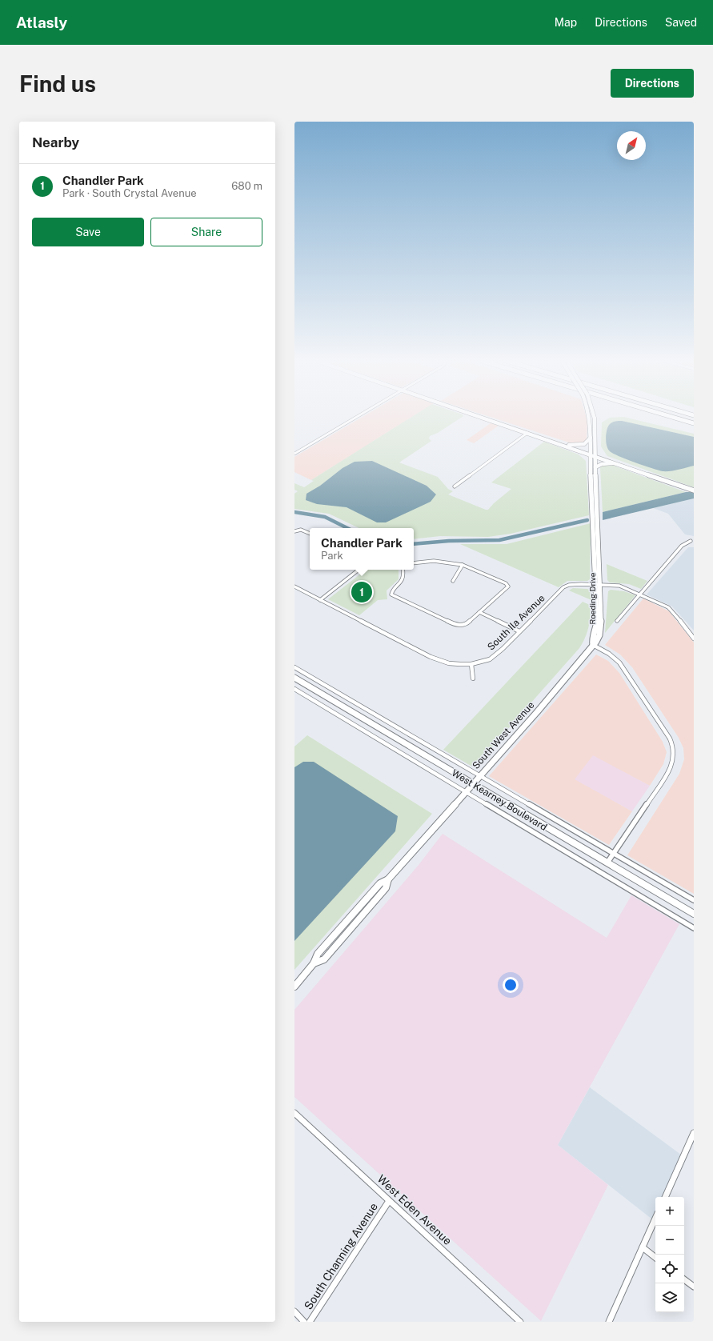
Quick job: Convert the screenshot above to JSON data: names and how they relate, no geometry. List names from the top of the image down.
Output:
{
  "streets": {
    "street": [
      "Roeding Drive",
      "South Ila Avenue",
      "South West Avenue",
      "West Kearney Boulevard",
      "West Eden Avenue",
      "South Channing Avenue"
    ]
  },
  "crossings": [
    ["Roeding Drive", "South Ila Avenue"],
    ["Roeding Drive", "South West Avenue"],
    ["South West Avenue", "West Kearney Boulevard"],
    ["West Eden Avenue", "South Channing Avenue"]
  ],
  "north": "top right",
  "page": {
    "header": "Atlasly",
    "nav": ["Map", "Directions", "Saved"],
    "buttons": [
      "Directions",
      ["Save", "Share"]
    ],
    "title": "Find us",
    "heading": "Nearby",
    "list": [
      {
        "mark": "1",
        "name": "Chandler Park",
        "note": "Park · South Crystal Avenue",
        "value": "680 m"
      }
    ],
    "popup": ["Chandler Park", "Park"],
    "pins": "1",
    "map_buttons": ["+", "−"]
  }
}
